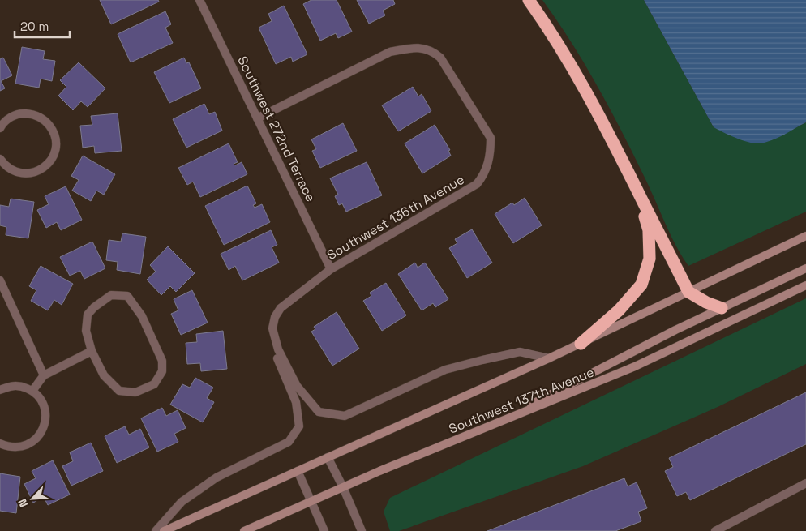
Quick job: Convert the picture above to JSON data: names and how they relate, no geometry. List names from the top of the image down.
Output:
{
  "streets": {
    "main road": ["Southwest 137th Avenue"],
    "street": ["Southwest 272nd Terrace", "Southwest 136th Avenue"]
  },
  "crossings": [
    ["Southwest 272nd Terrace", "Southwest 136th Avenue"]
  ],
  "scale_bar": "20 m",
  "north": "bottom left"
}
